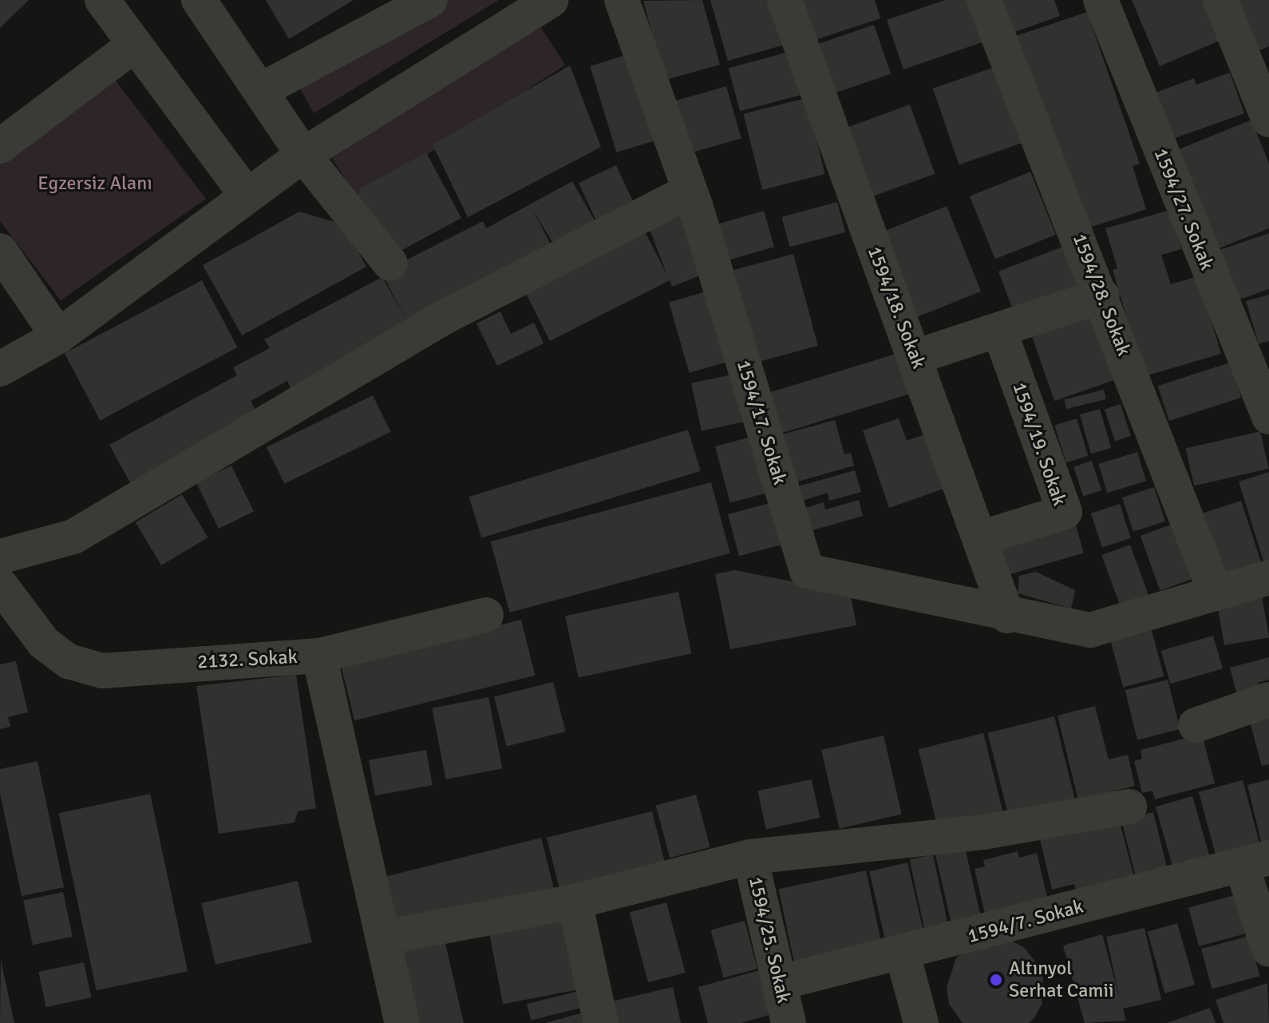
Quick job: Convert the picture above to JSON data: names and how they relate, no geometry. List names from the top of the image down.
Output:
{
  "streets": {
    "street": [
      "1594/27. Sokak",
      "1594/28. Sokak",
      "1594/18. Sokak",
      "1594/17. Sokak",
      "1594/19. Sokak",
      "2132. Sokak",
      "1594/7. Sokak",
      "1594/25. Sokak"
    ]
  },
  "crossings": [
    ["1594/28. Sokak", "1594/17. Sokak"],
    ["1594/18. Sokak", "1594/17. Sokak"],
    ["1594/18. Sokak", "1594/19. Sokak"],
    ["1594/7. Sokak", "1594/25. Sokak"]
  ],
  "parks": ["Egzersiz Alanı"],
  "places": ["Altınyol Serhat Camii"]
}
